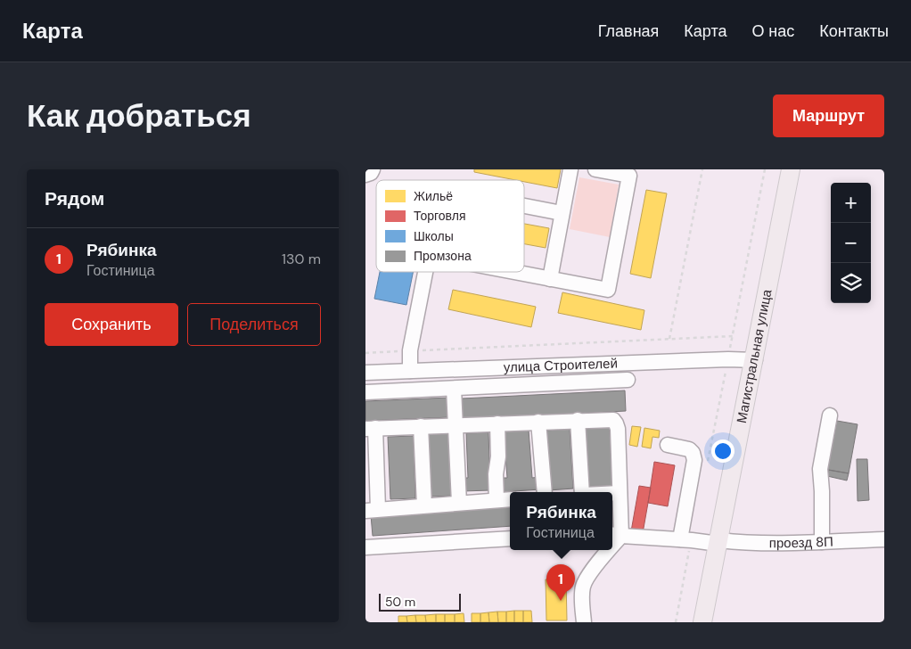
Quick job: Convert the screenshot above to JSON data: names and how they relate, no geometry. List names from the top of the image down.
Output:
{
  "streets": {
    "main road": ["Магистральная улица"],
    "street": ["улица Строителей", "проезд 8П"]
  },
  "crossings": [
    ["Магистральная улица", "улица Строителей"],
    ["Магистральная улица", "проезд 8П"]
  ],
  "legend": [
    "Жильё",
    "Торговля",
    "Школы",
    "Промзона"
  ],
  "scale_bar": "50 m",
  "page": {
    "header": "Карта",
    "nav": [
      "Главная",
      "Карта",
      "О нас",
      "Контакты"
    ],
    "buttons": [
      "Маршрут",
      ["Сохранить", "Поделиться"]
    ],
    "title": "Как добраться",
    "heading": "Рядом",
    "map_buttons": ["+", "−"],
    "list": [
      {
        "mark": "1",
        "name": "Рябинка",
        "note": "Гостиница",
        "value": "130 m"
      }
    ],
    "popup": ["Рябинка", "Гостиница"],
    "pins": "1",
    "scale": "50 m"
  }
}
